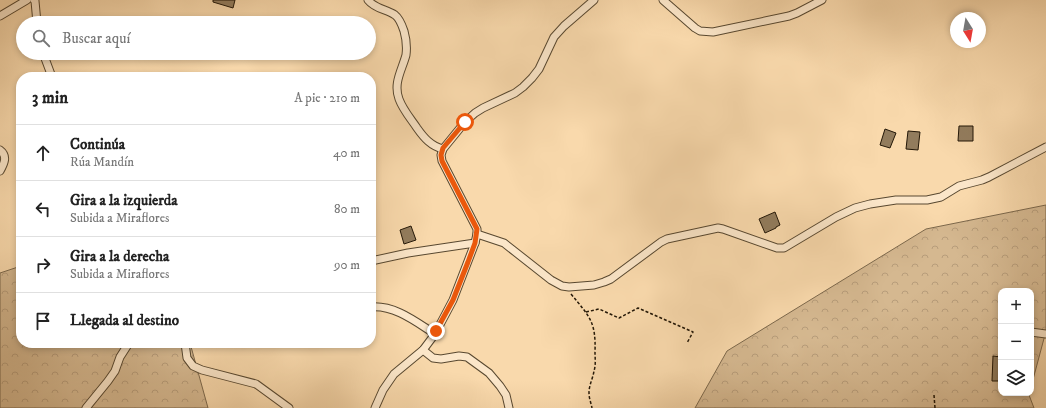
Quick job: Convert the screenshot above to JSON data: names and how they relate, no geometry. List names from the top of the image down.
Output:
{
  "north": "bottom",
  "page": {
    "search": "Buscar aquí",
    "heading": ["3 min", "A pie · 210 m"],
    "list": [
      ["Continúa", "Rúa Mandín", "40 m"],
      ["Gira a la izquierda", "Subida a Miraflores", "80 m"],
      ["Gira a la derecha", "Subida a Miraflores", "90 m"],
      "Llegada al destino"
    ],
    "map_buttons": ["+", "−"]
  }
}
